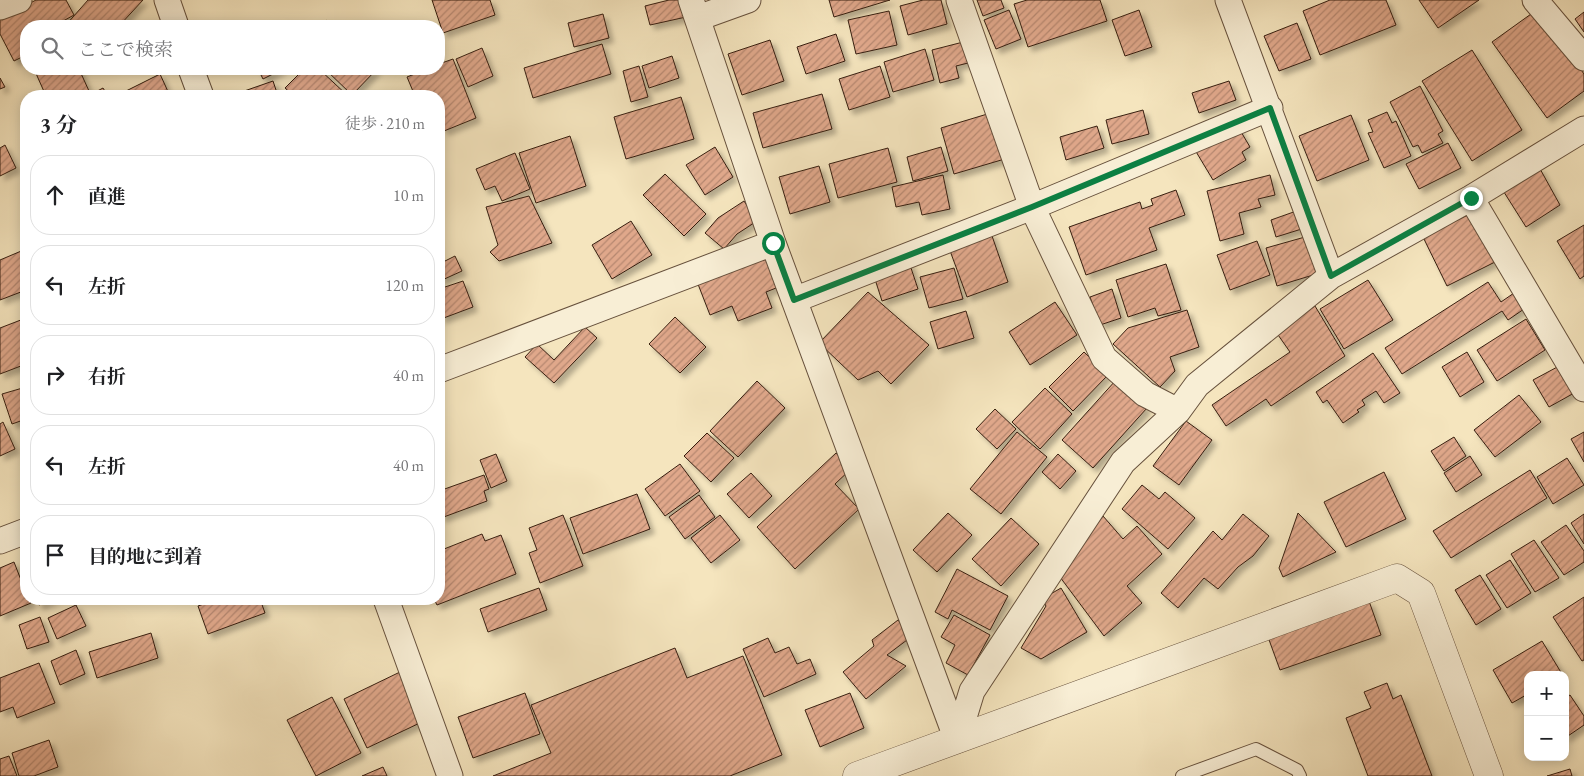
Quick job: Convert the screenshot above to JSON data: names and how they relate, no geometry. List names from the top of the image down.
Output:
{
  "page": {
    "search": "ここで検索",
    "heading": ["3 分", "徒歩 · 210 m"],
    "list": [
      ["直進", "10 m"],
      ["左折", "120 m"],
      ["右折", "40 m"],
      ["左折", "40 m"],
      "目的地に到着"
    ],
    "map_buttons": ["+", "−"]
  }
}
